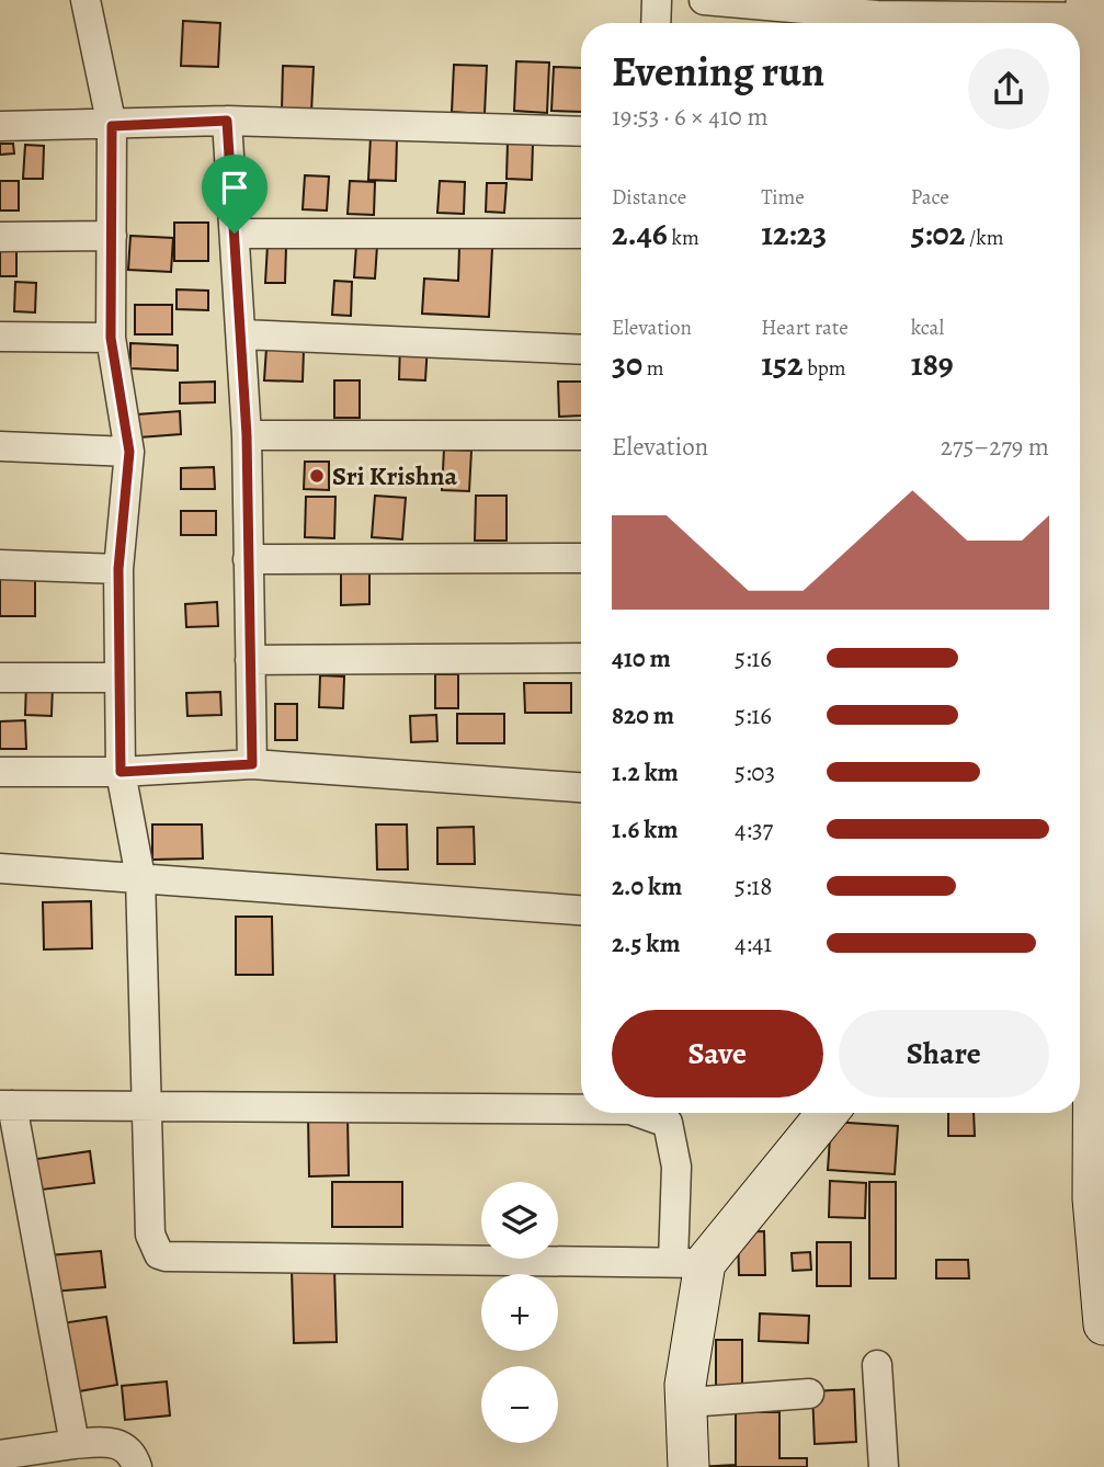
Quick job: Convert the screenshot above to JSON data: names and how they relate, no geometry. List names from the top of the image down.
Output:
{
  "places": ["Sri Krishna"],
  "page": {
    "heading": ["Evening run", "19:53 · 6 × 410 m"],
    "stats": [
      ["Distance", "2.46 km"],
      ["Time", "12:23"],
      ["Pace", "5:02 /km"],
      ["Elevation", "30 m"],
      ["Heart rate", "152 bpm"],
      ["kcal", "189"]
    ],
    "chart": ["Elevation", "275–279 m"],
    "list": [
      {
        "name": "410 m",
        "note": "5:16"
      },
      {
        "name": "820 m",
        "note": "5:16"
      },
      {
        "name": "1.2 km",
        "note": "5:03"
      },
      {
        "name": "1.6 km",
        "note": "4:37"
      },
      {
        "name": "2.0 km",
        "note": "5:18"
      },
      {
        "name": "2.5 km",
        "note": "4:41"
      }
    ],
    "buttons": ["Save", "Share"],
    "map_buttons": ["+", "−"]
  }
}
